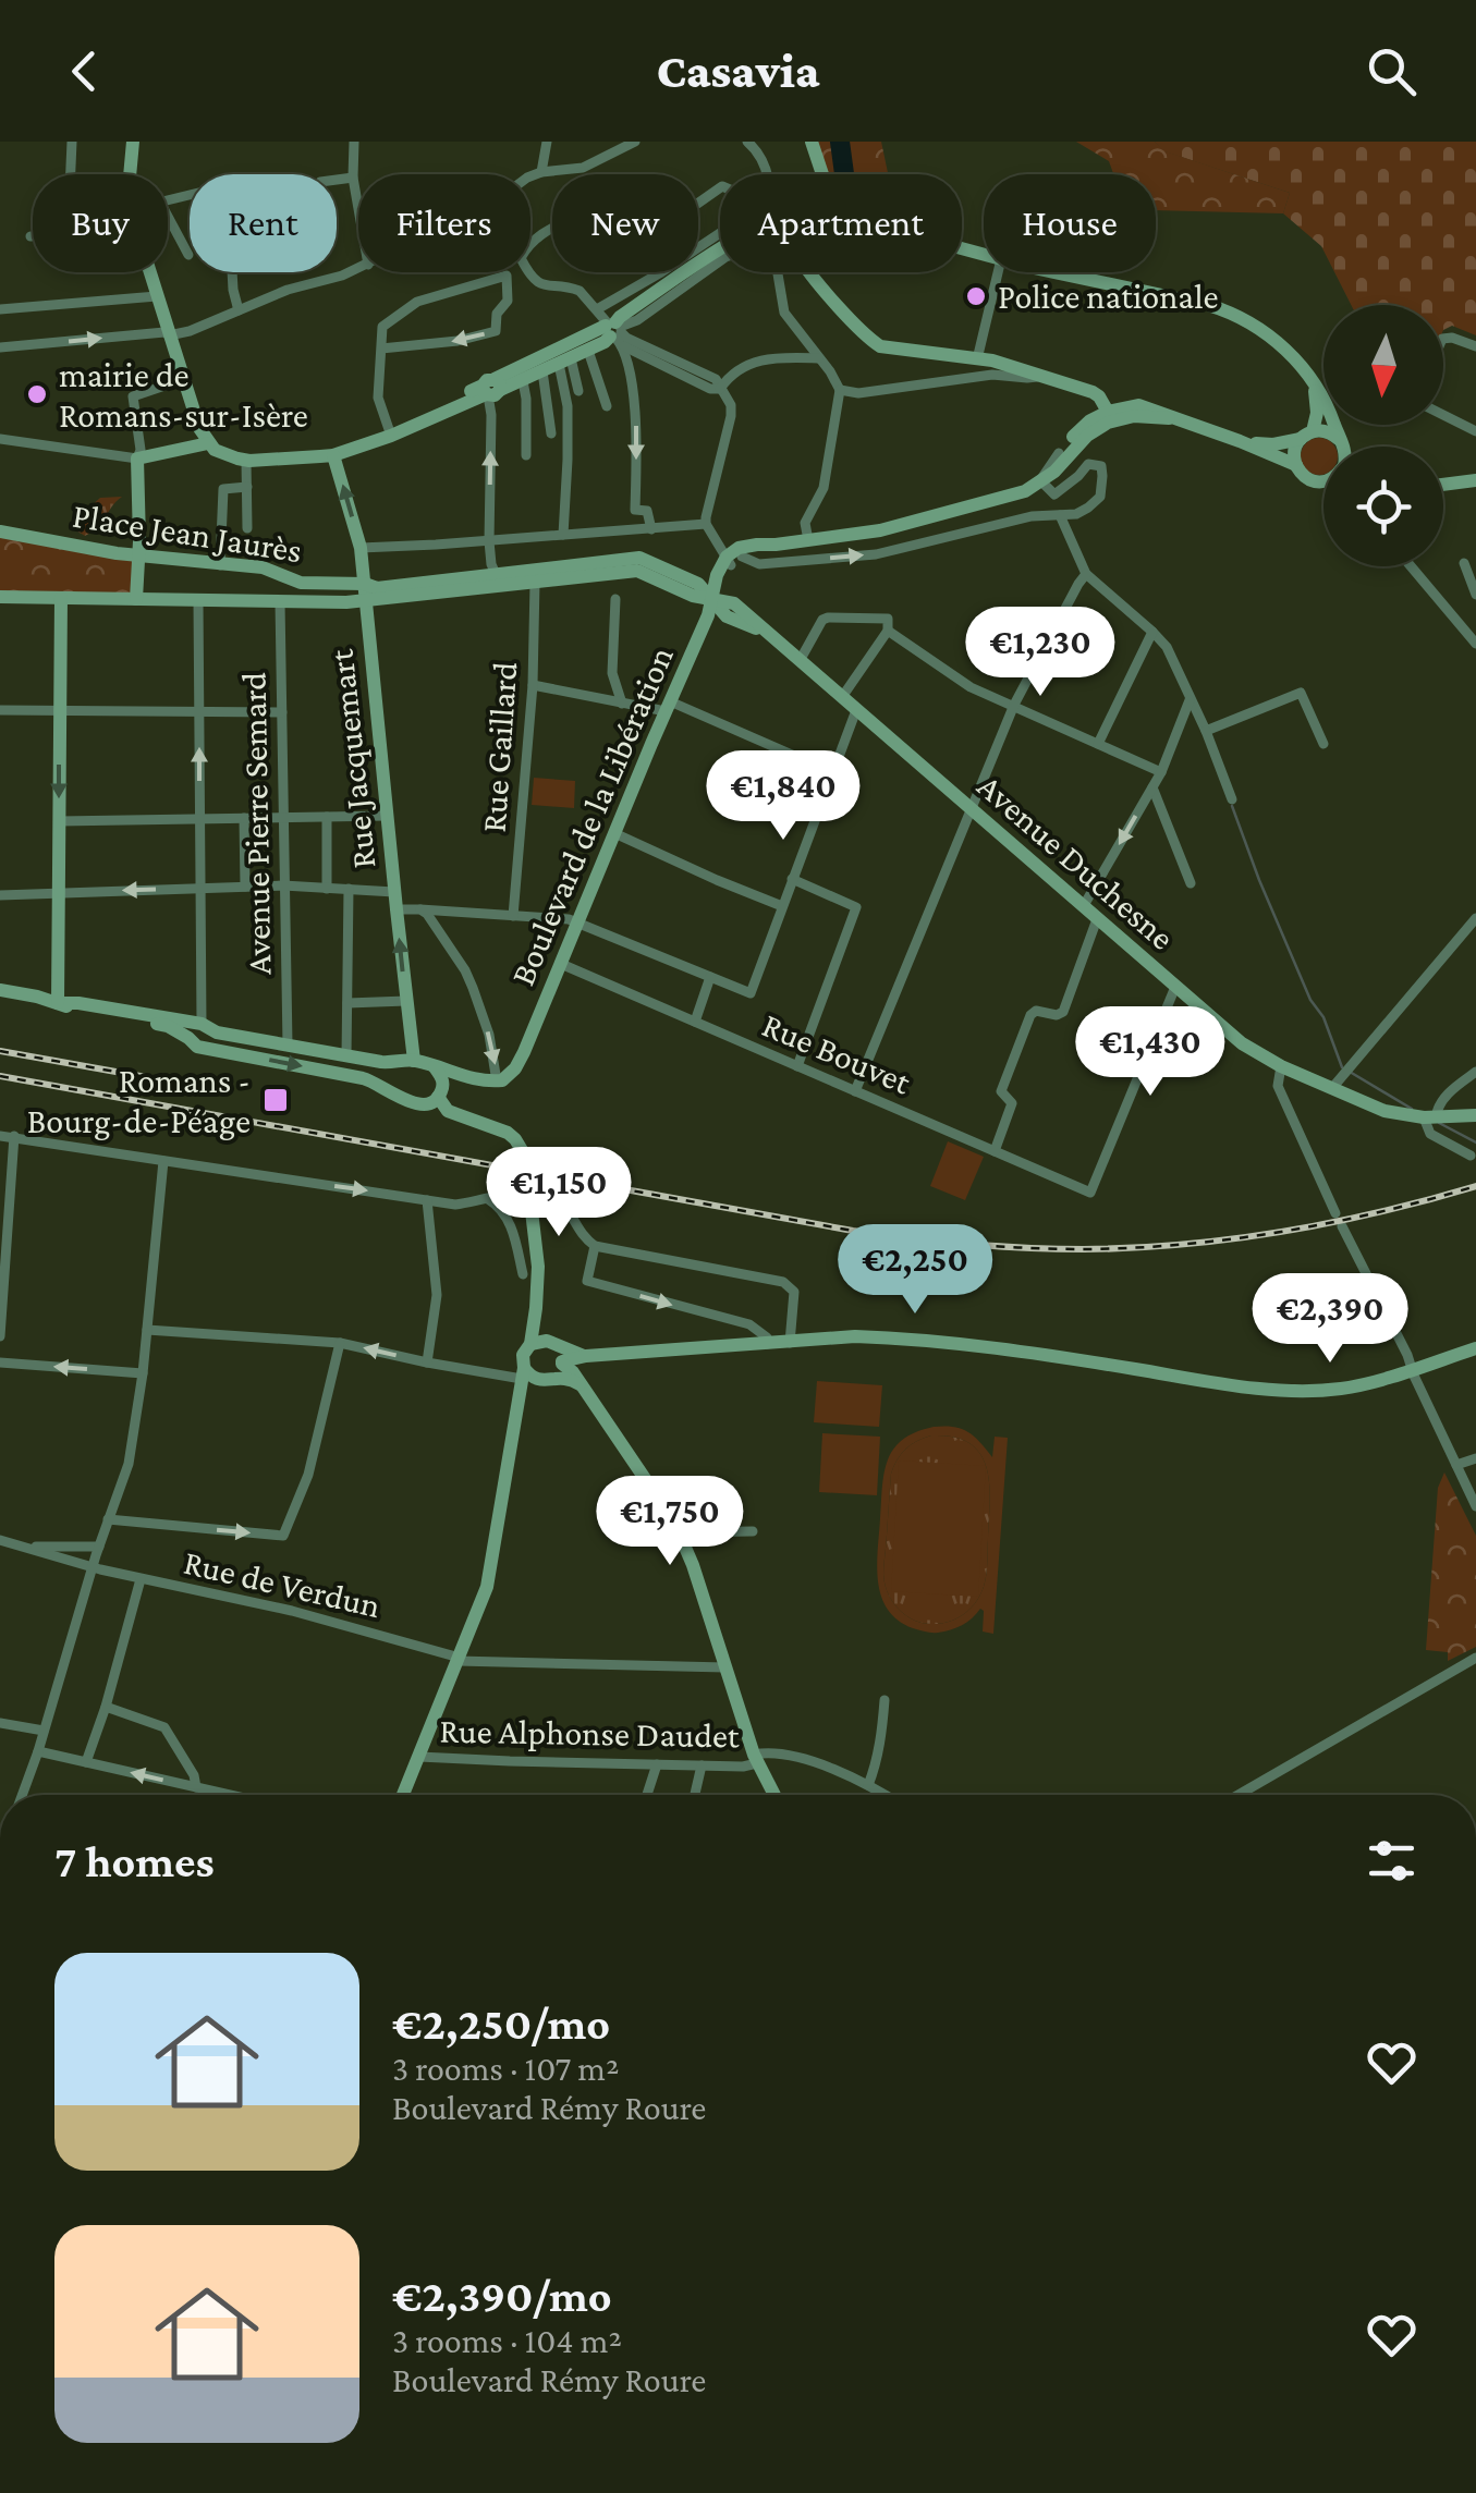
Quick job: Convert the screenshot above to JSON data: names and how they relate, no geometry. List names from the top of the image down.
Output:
{
  "streets": {
    "main road": [
      "Place Jean Jaurès",
      "Rue Jacquemart",
      "Boulevard de la Libération",
      "Avenue Duchesne"
    ],
    "street": [
      "Rue Gaillard",
      "Avenue Pierre Semard",
      "Rue Bouvet",
      "Rue de Verdun",
      "Rue Alphonse Daudet"
    ]
  },
  "crossings": [
    ["Place Jean Jaurès", "Rue Gaillard"],
    ["Place Jean Jaurès", "Rue Jacquemart"],
    ["Place Jean Jaurès", "Boulevard de la Libération"],
    ["Place Jean Jaurès", "Avenue Pierre Semard"],
    ["Place Jean Jaurès", "Avenue Duchesne"],
    ["Boulevard de la Libération", "Avenue Duchesne"],
    ["Boulevard de la Libération", "Rue Bouvet"],
    ["Avenue Duchesne", "Rue Bouvet"]
  ],
  "places": {
    "other": ["Police nationale", "mairie de Romans-sur-Isère"],
    "transit": ["Romans - Bourg-de-Péage"]
  },
  "north": "bottom",
  "page": {
    "header": "Casavia",
    "chip": [
      "Buy",
      "Rent",
      "Filters",
      "New",
      "Apartment",
      "House"
    ],
    "price": [
      "€1,230",
      "€1,840",
      "€1,430",
      "€1,150",
      "€2,250",
      "€2,390",
      "€1,750"
    ],
    "heading": "7 homes",
    "list": [
      {
        "name": "€2,250/mo",
        "note": "3 rooms · 107 m² · Boulevard Rémy Roure"
      },
      {
        "name": "€2,390/mo",
        "note": "3 rooms · 104 m² · Boulevard Rémy Roure"
      }
    ]
  }
}
